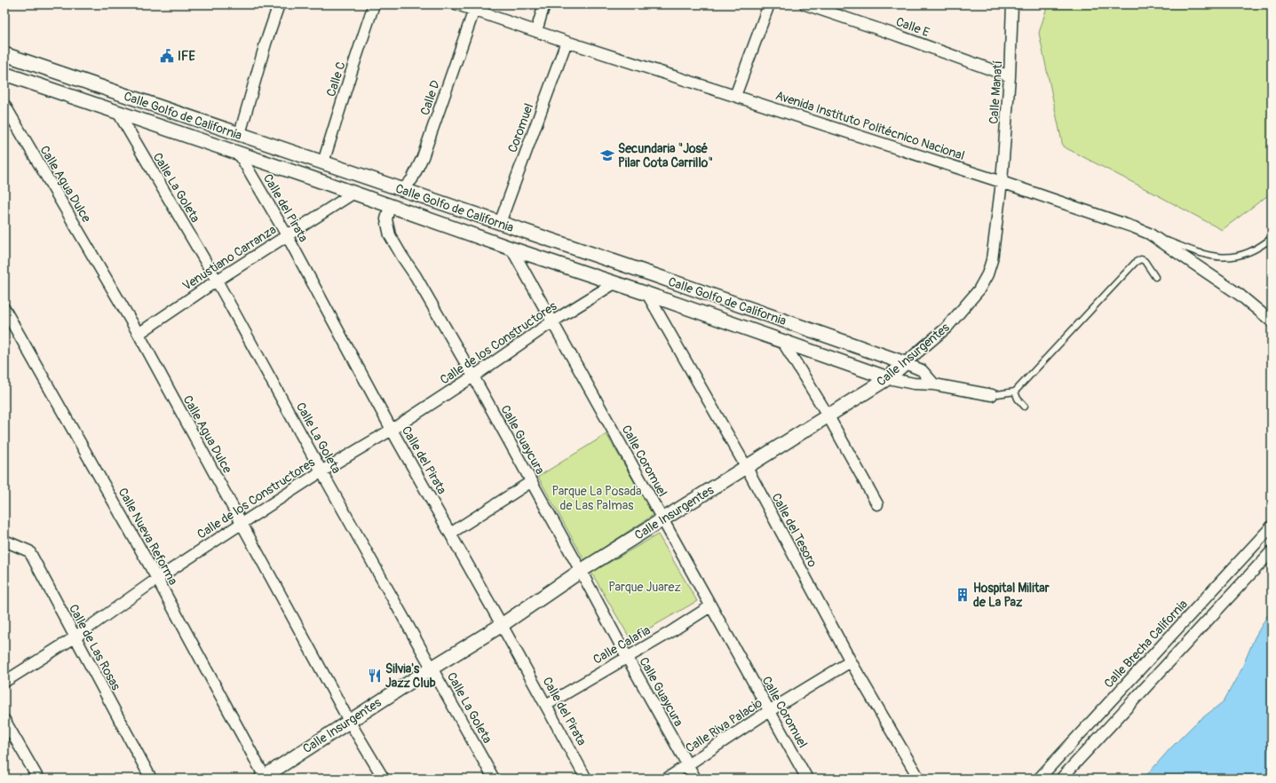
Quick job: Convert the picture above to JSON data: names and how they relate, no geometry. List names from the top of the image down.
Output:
{
  "streets": {
    "street": [
      "Calle E",
      "Calle C",
      "Calle Manatí",
      "Calle D",
      "Calle Golfo de California",
      "Avenida Instituto Politécnico Nacional",
      "Coromuel",
      "Calle Agua Dulce",
      "Calle La Goleta",
      "Calle del Pirata",
      "Venustiano Carranza",
      "Calle de los Constructores",
      "Calle Insurgentes",
      "Calle Guaycura",
      "Calle Coromuel",
      "Calle del Tesoro",
      "Calle Nueva Reforma",
      "Calle Brecha California",
      "Calle Calafia",
      "Calle de Las Rosas",
      "Calle Riva Palacio"
    ]
  },
  "crossings": [
    ["Calle E", "Calle Manatí"],
    ["Calle C", "Calle Golfo de California"],
    ["Calle Manatí", "Avenida Instituto Politécnico Nacional"],
    ["Calle Manatí", "Calle Insurgentes"],
    ["Calle D", "Calle Golfo de California"],
    ["Calle D", "Avenida Instituto Politécnico Nacional"],
    ["Calle Golfo de California", "Coromuel"],
    ["Calle Golfo de California", "Calle La Goleta"],
    ["Calle Golfo de California", "Calle del Pirata"],
    ["Calle Golfo de California", "Venustiano Carranza"],
    ["Calle Golfo de California", "Calle de los Constructores"],
    ["Calle Golfo de California", "Calle Insurgentes"],
    ["Calle Golfo de California", "Calle Guaycura"],
    ["Calle Golfo de California", "Calle Coromuel"],
    ["Calle Golfo de California", "Calle del Tesoro"],
    ["Avenida Instituto Politécnico Nacional", "Coromuel"],
    ["Avenida Instituto Politécnico Nacional", "Calle Insurgentes"],
    ["Calle Agua Dulce", "Venustiano Carranza"],
    ["Calle Agua Dulce", "Calle de los Constructores"],
    ["Calle Agua Dulce", "Calle Insurgentes"],
    ["Calle La Goleta", "Venustiano Carranza"],
    ["Calle La Goleta", "Calle de los Constructores"],
    ["Calle La Goleta", "Calle Insurgentes"],
    ["Calle del Pirata", "Venustiano Carranza"],
    ["Calle del Pirata", "Calle de los Constructores"],
    ["Calle del Pirata", "Calle Insurgentes"],
    ["Calle del Pirata", "Calle Calafia"],
    ["Calle de los Constructores", "Calle Guaycura"],
    ["Calle de los Constructores", "Calle Coromuel"],
    ["Calle de los Constructores", "Calle Nueva Reforma"],
    ["Calle de los Constructores", "Calle de Las Rosas"],
    ["Calle Insurgentes", "Calle Guaycura"],
    ["Calle Insurgentes", "Calle Coromuel"],
    ["Calle Insurgentes", "Calle del Tesoro"],
    ["Calle Insurgentes", "Calle Nueva Reforma"],
    ["Calle Guaycura", "Calle Calafia"],
    ["Calle Guaycura", "Calle Riva Palacio"],
    ["Calle Coromuel", "Calle Calafia"],
    ["Calle Coromuel", "Calle Riva Palacio"],
    ["Calle del Tesoro", "Calle Riva Palacio"]
  ],
  "parks": ["Parque La Posada de Las Palmas", "Parque Juarez"],
  "places": {
    "public building": ["IFE"],
    "school or university": ["Secundaria \"José Pilar Cota Carrillo\""],
    "building": ["Hospital Militar de La Paz"],
    "restaurant": ["Silvia's Jazz Club"]
  }
}
